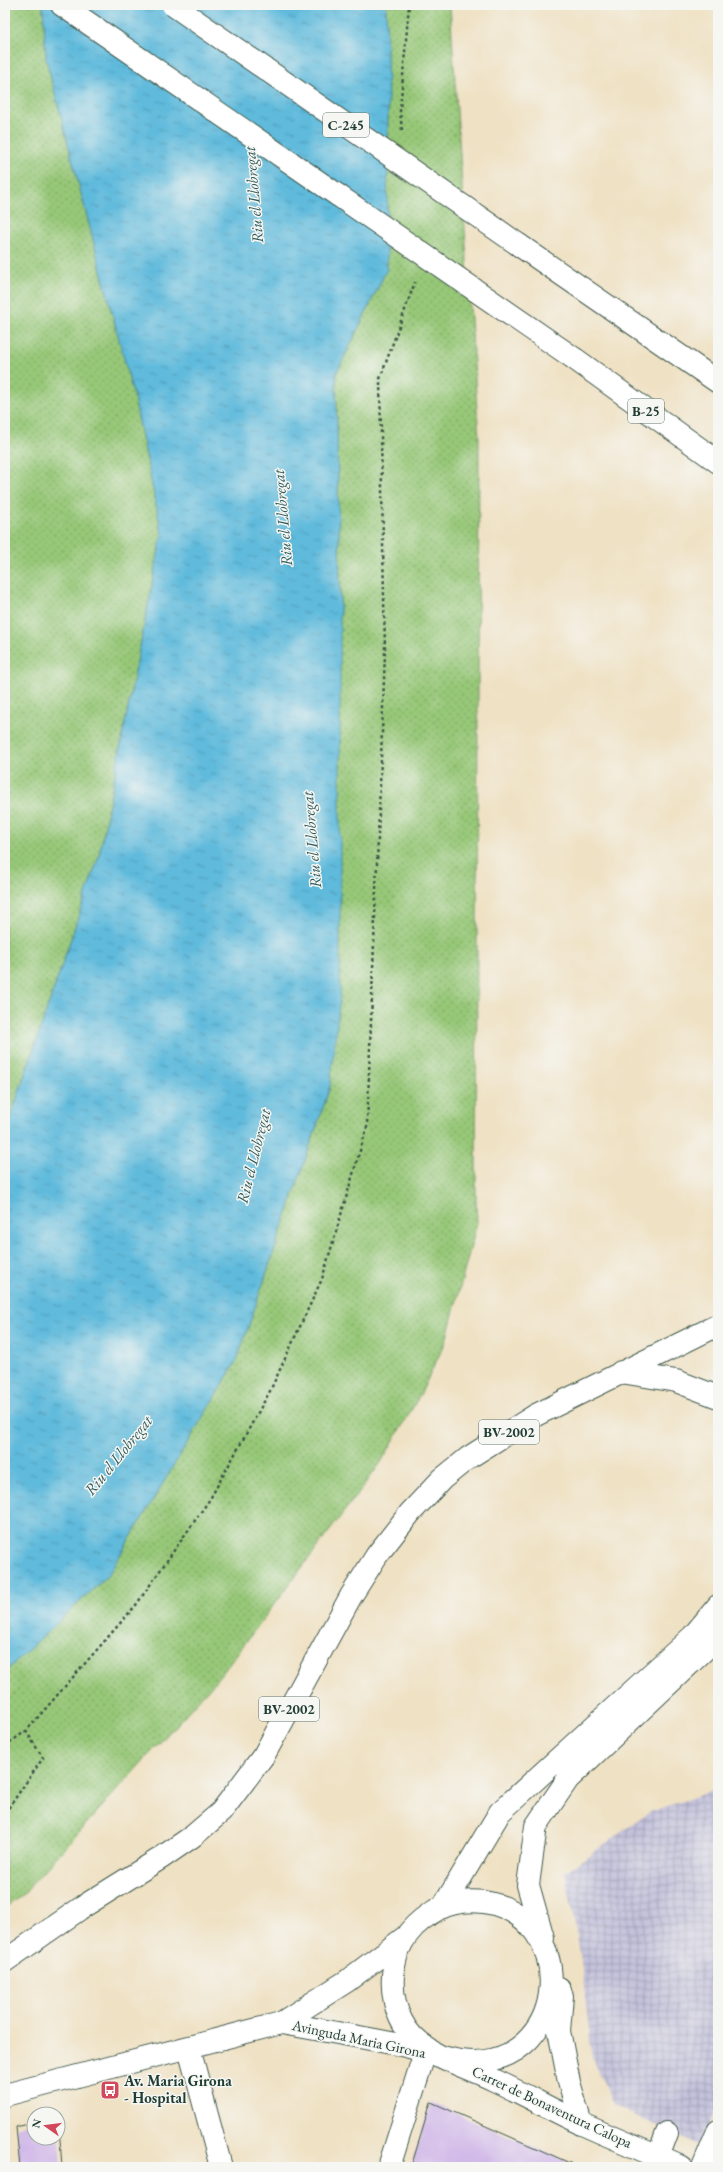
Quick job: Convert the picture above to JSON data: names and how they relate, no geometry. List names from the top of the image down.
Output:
{
  "streets": {
    "main road": [
      "C-245",
      "B-25",
      "BV-2002",
      "Avinguda Maria Girona",
      "Carrer de Bonaventura Calopa"
    ]
  },
  "crossings": [
    ["Avinguda Maria Girona", "Carrer de Bonaventura Calopa"]
  ],
  "water": ["Riu el Llobregat"],
  "places": {
    "bus stop": ["Av. Maria Girona - Hospital"]
  },
  "north": "left"
}
